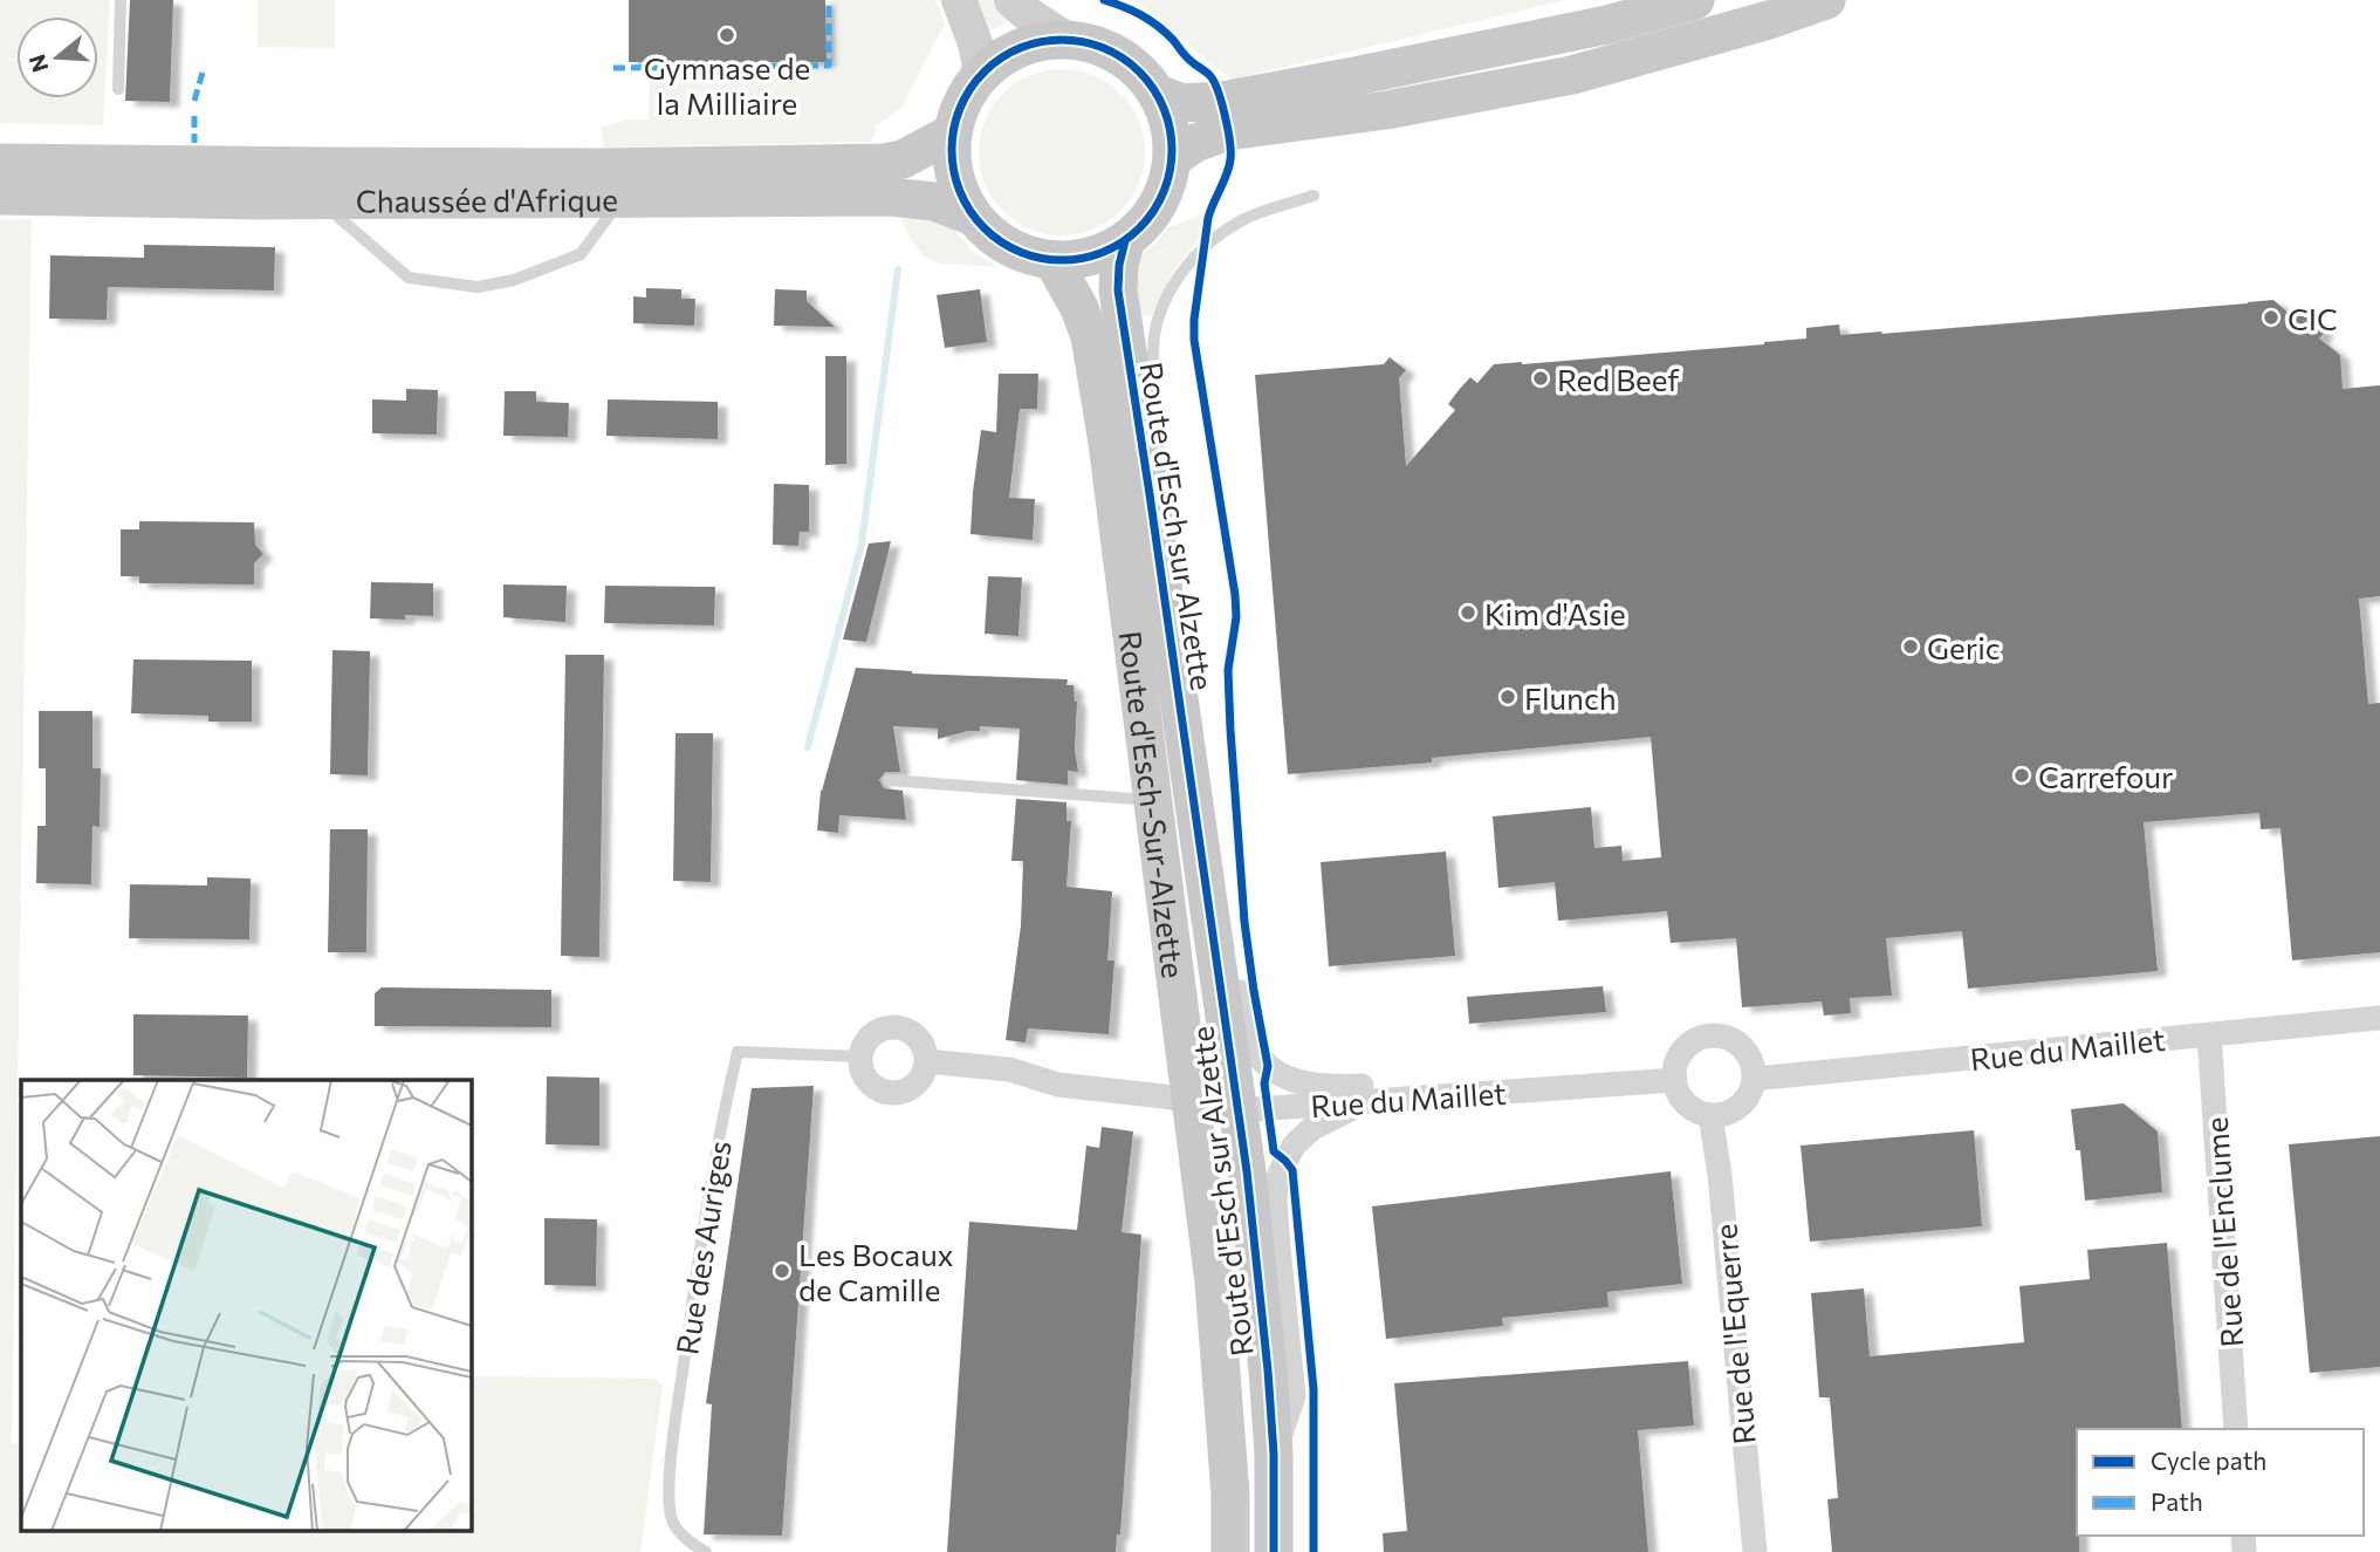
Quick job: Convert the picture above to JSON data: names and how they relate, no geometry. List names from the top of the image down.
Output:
{
  "streets": {
    "main road": ["Chaussée d'Afrique", "Route d'Esch sur Alzette", "Route d'Esch-Sur-Alzette"],
    "street": ["Rue du Maillet", "Rue de l'Enclume", "Rue de l'Equerre"],
    "lane": ["Rue des Auriges"]
  },
  "crossings": [
    ["Chaussée d'Afrique", "Route d'Esch sur Alzette"],
    ["Chaussée d'Afrique", "Route d'Esch-Sur-Alzette"],
    ["Route d'Esch sur Alzette", "Route d'Esch-Sur-Alzette"],
    ["Route d'Esch sur Alzette", "Rue du Maillet"],
    ["Route d'Esch-Sur-Alzette", "Rue du Maillet"],
    ["Rue du Maillet", "Rue de l'Enclume"],
    ["Rue du Maillet", "Rue de l'Equerre"]
  ],
  "places": [
    "Gymnase de la Milliaire",
    "CIC",
    "Red Beef",
    "Kim d'Asie",
    "Geric",
    "Flunch",
    "Carrefour",
    "Les Bocaux de Camille"
  ],
  "legend": ["Cycle path", "Path"],
  "north": "left"
}
